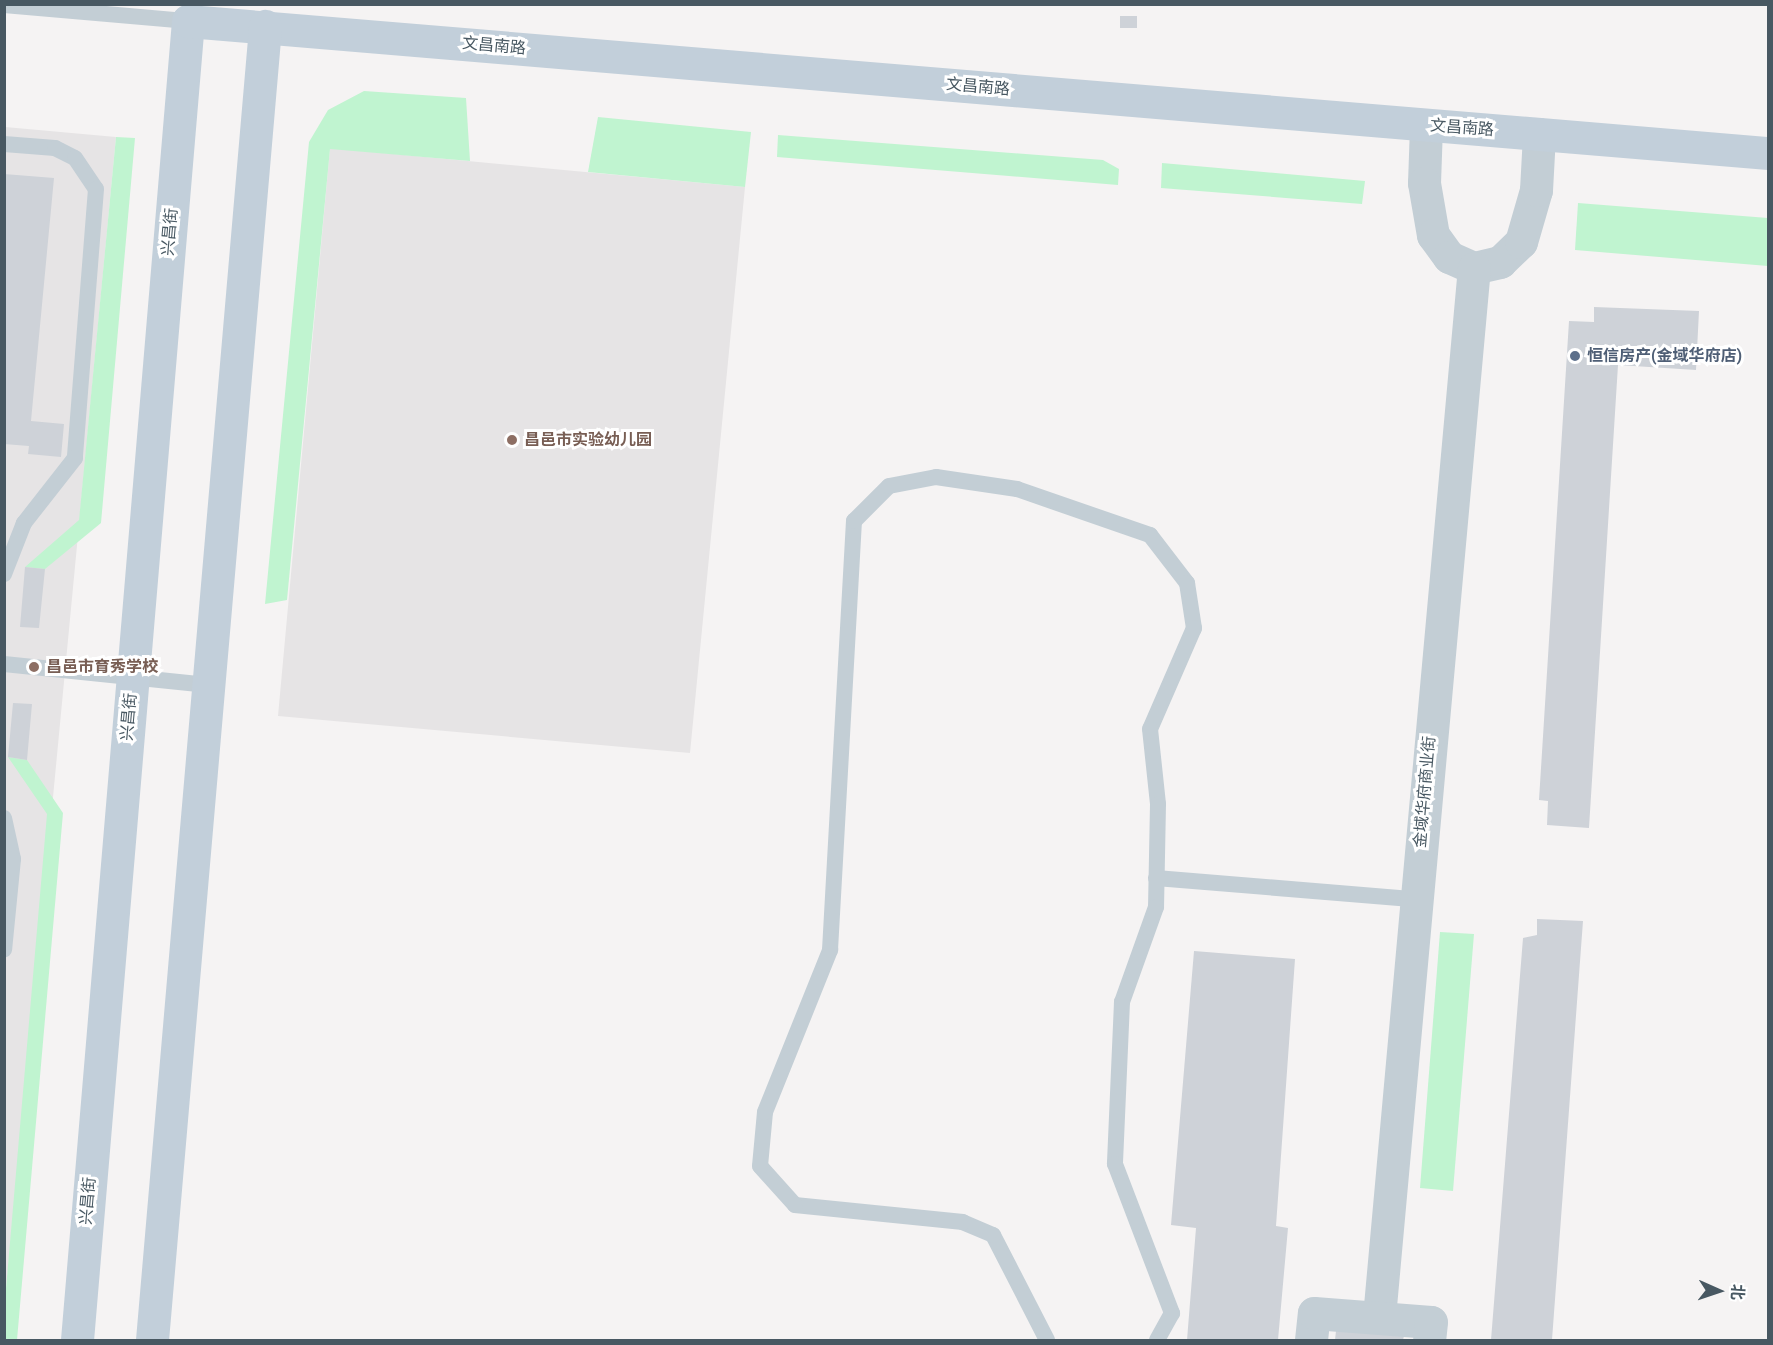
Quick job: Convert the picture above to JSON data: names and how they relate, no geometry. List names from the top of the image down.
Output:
{
  "streets": {
    "main road": ["文昌南路", "兴昌街"],
    "street": ["金域华府商业街"]
  },
  "crossings": [
    ["文昌南路", "兴昌街"]
  ],
  "places": ["恒信房产(金域华府店)", "昌邑市实验幼儿园", "昌邑市育秀学校"],
  "north": "right"
}
